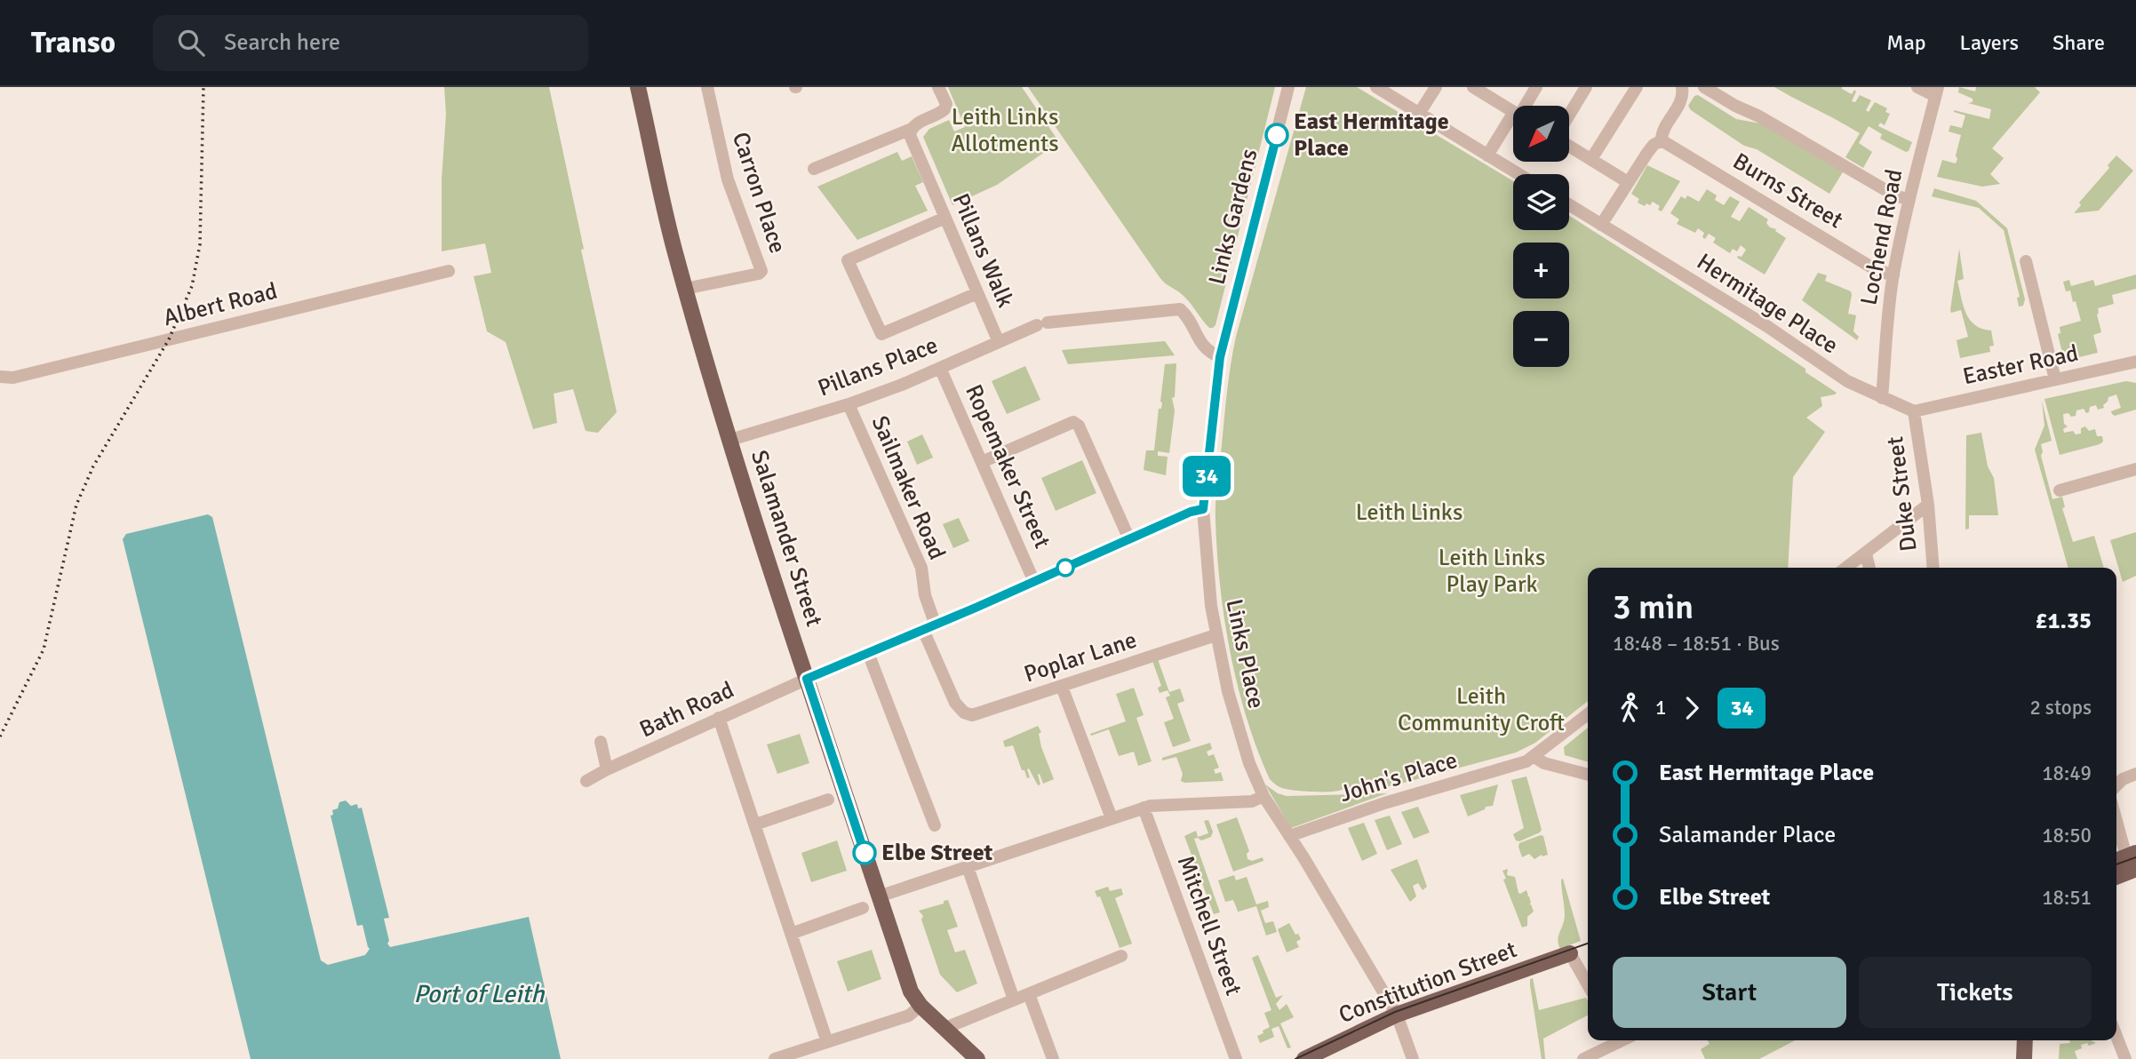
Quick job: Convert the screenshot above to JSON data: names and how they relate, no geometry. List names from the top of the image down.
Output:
{
  "streets": {
    "main road": ["Salamander Street", "Constitution Street"],
    "street": [
      "Burns Street",
      "Carron Place",
      "Links Gardens",
      "Lochend Road",
      "Pillans Walk",
      "Hermitage Place",
      "Albert Road",
      "Easter Road",
      "Pillans Place",
      "Ropemaker Street",
      "Sailmaker Road",
      "Duke Street",
      "Links Place",
      "Poplar Lane",
      "Bath Road",
      "John's Place",
      "Mitchell Street"
    ]
  },
  "crossings": [
    ["Burns Street", "Lochend Road"],
    ["Carron Place", "Salamander Street"],
    ["Links Gardens", "Pillans Place"],
    ["Links Gardens", "Links Place"],
    ["Links Gardens", "Bath Road"],
    ["Lochend Road", "Hermitage Place"],
    ["Pillans Walk", "Pillans Place"],
    ["Hermitage Place", "Easter Road"],
    ["Hermitage Place", "Duke Street"],
    ["Easter Road", "Duke Street"],
    ["Pillans Place", "Ropemaker Street"],
    ["Pillans Place", "Sailmaker Road"],
    ["Pillans Place", "Salamander Street"],
    ["Ropemaker Street", "Bath Road"],
    ["Sailmaker Road", "Poplar Lane"],
    ["Sailmaker Road", "Bath Road"],
    ["Salamander Street", "Bath Road"],
    ["Links Place", "Poplar Lane"],
    ["Links Place", "Bath Road"],
    ["Links Place", "John's Place"],
    ["Links Place", "Constitution Street"]
  ],
  "water": ["Port of Leith"],
  "parks": [
    "Leith Links Allotments",
    "Leith Links",
    "Leith Links Play Park",
    "Leith Community Croft"
  ],
  "places": ["East Hermitage Place", "Elbe Street"],
  "lines": ["bus line 34"],
  "north": "bottom left",
  "page": {
    "header": "Transo",
    "search": "Search here",
    "nav": ["Map", "Layers", "Share"],
    "on_map": "34",
    "map_buttons": ["+", "−"],
    "heading": ["3 min", "18:48 – 18:51 · Bus", "£1.35"],
    "legs": ["1", "34", "2 stops"],
    "list": [
      {
        "name": "East Hermitage Place",
        "value": "18:49"
      },
      {
        "name": "Salamander Place",
        "value": "18:50"
      },
      {
        "name": "Elbe Street",
        "value": "18:51"
      }
    ],
    "buttons": ["Start", "Tickets"]
  }
}
